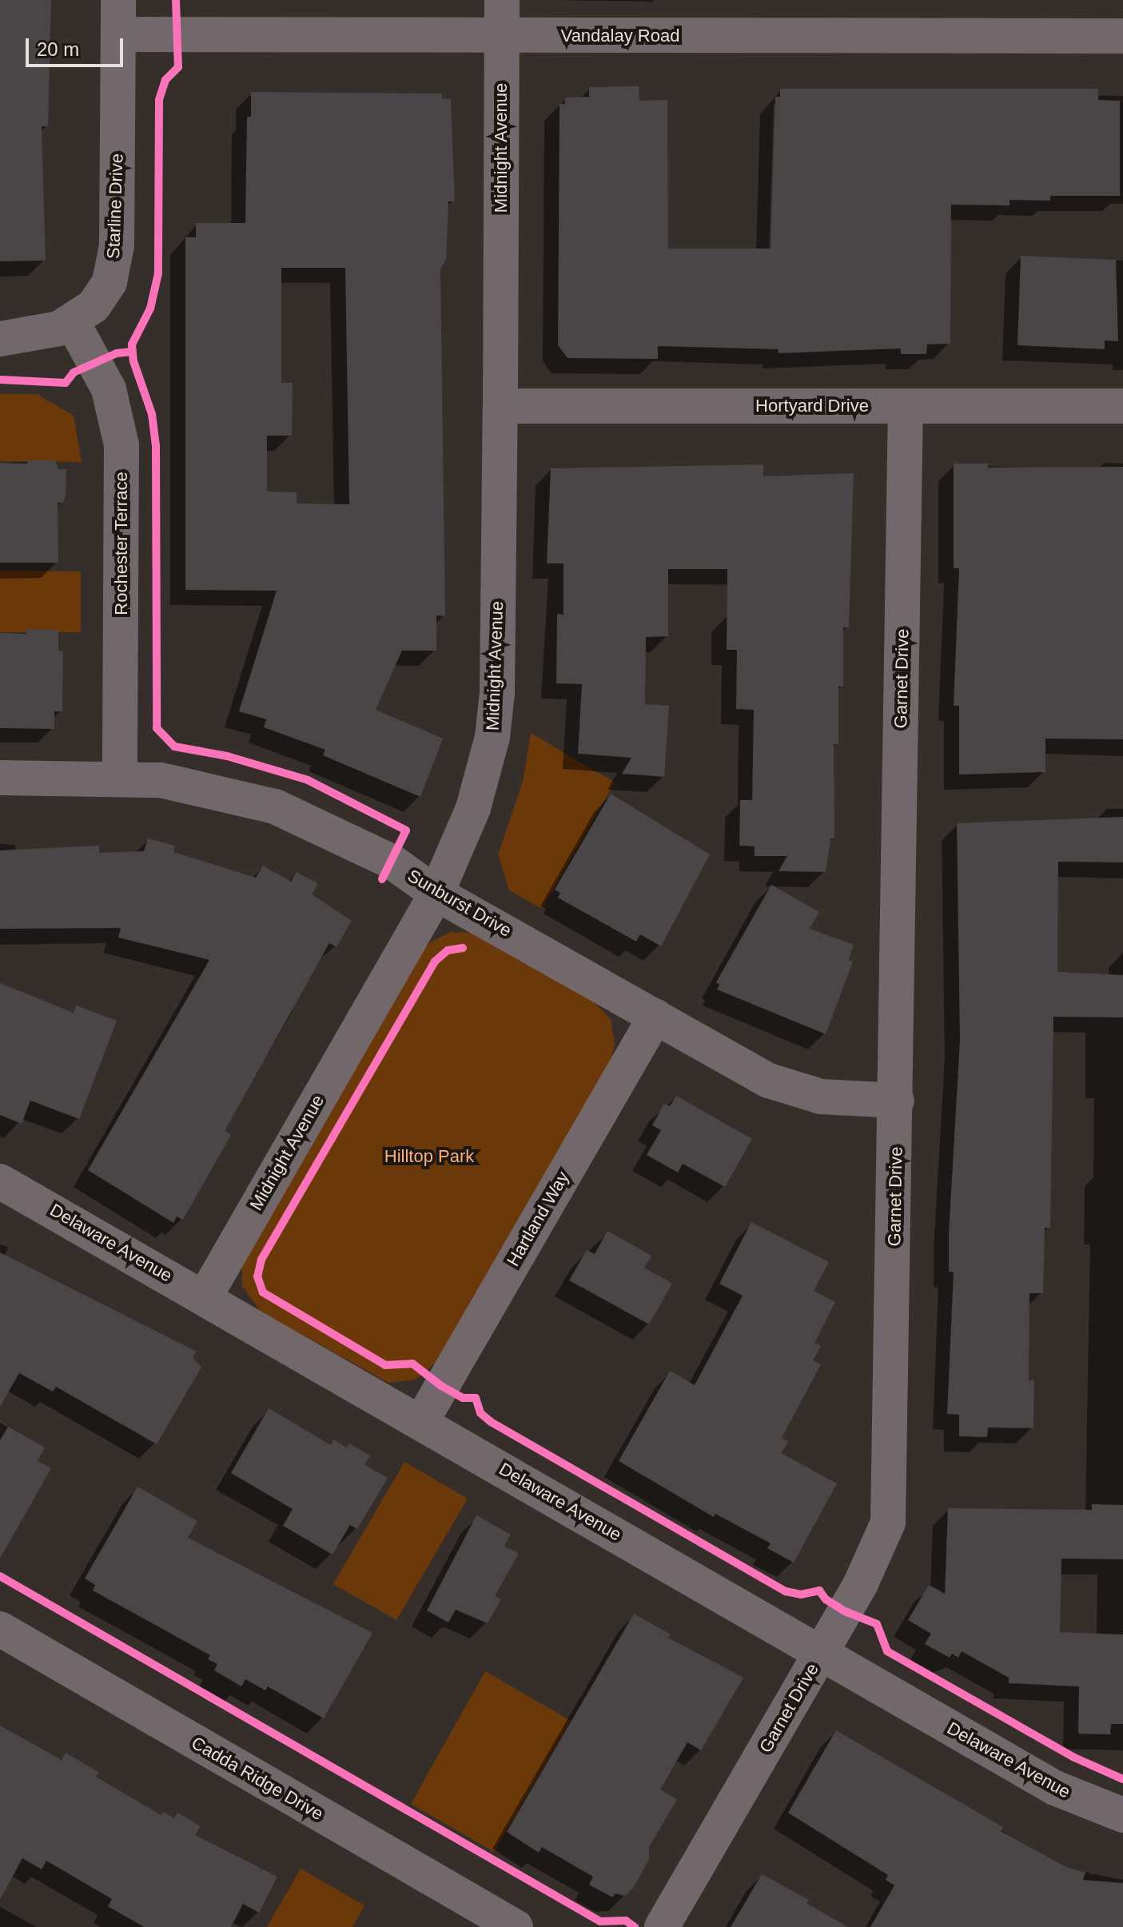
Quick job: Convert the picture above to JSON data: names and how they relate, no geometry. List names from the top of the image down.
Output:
{
  "streets": {
    "street": [
      "Vandalay Road",
      "Midnight Avenue",
      "Starline Drive",
      "Hortyard Drive",
      "Rochester Terrace",
      "Garnet Drive",
      "Sunburst Drive",
      "Hartland Way",
      "Delaware Avenue",
      "Cadda Ridge Drive"
    ]
  },
  "crossings": [
    ["Vandalay Road", "Midnight Avenue"],
    ["Vandalay Road", "Starline Drive"],
    ["Midnight Avenue", "Hortyard Drive"],
    ["Midnight Avenue", "Sunburst Drive"],
    ["Midnight Avenue", "Delaware Avenue"],
    ["Starline Drive", "Rochester Terrace"],
    ["Hortyard Drive", "Garnet Drive"],
    ["Rochester Terrace", "Sunburst Drive"],
    ["Garnet Drive", "Sunburst Drive"],
    ["Garnet Drive", "Delaware Avenue"],
    ["Sunburst Drive", "Hartland Way"],
    ["Hartland Way", "Delaware Avenue"]
  ],
  "parks": ["Hilltop Park"],
  "scale_bar": "20 m"
}
